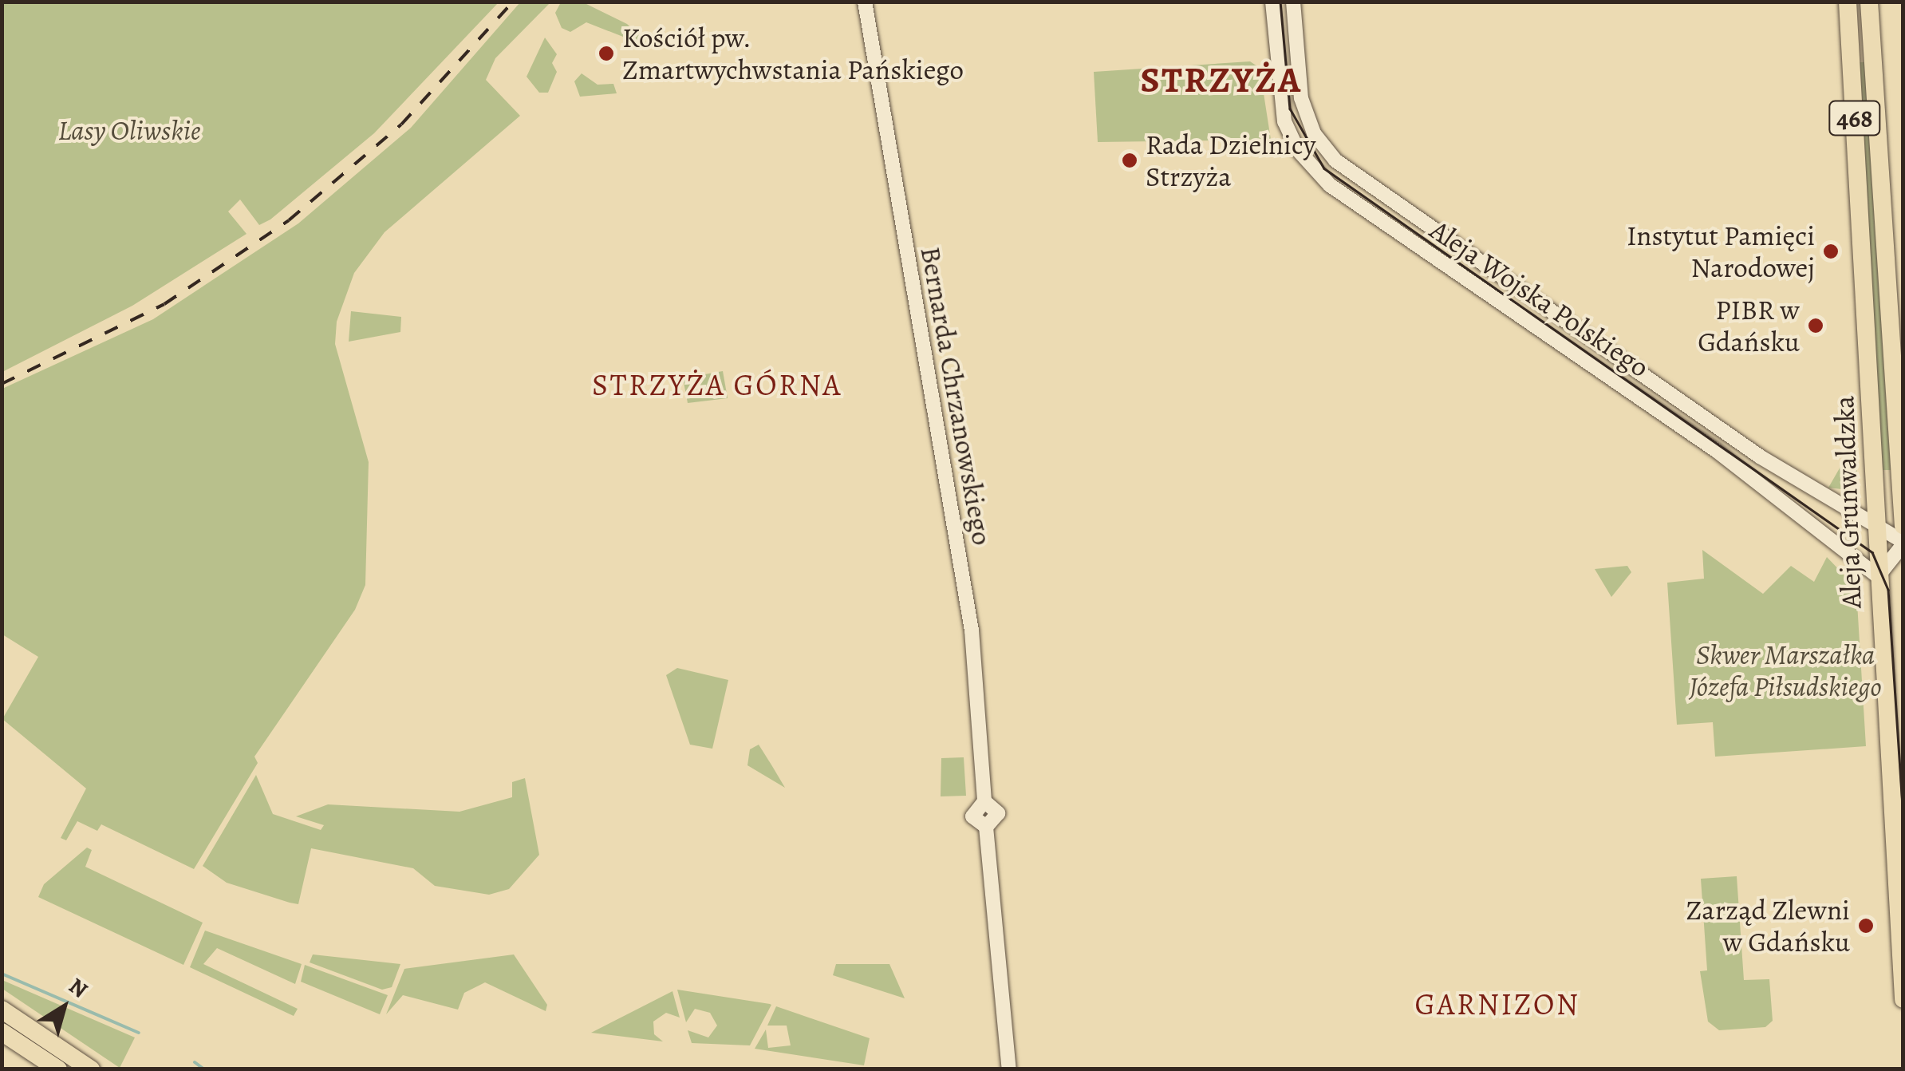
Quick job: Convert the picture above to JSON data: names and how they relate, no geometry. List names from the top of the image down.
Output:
{
  "streets": {
    "main road": ["468", "Aleja Grunwaldzka"],
    "street": ["Aleja Wojska Polskiego", "Bernarda Chrzanowskiego"]
  },
  "crossings": [
    ["Aleja Wojska Polskiego", "Aleja Grunwaldzka"]
  ],
  "districts": ["STRZYŻA", "STRZYŻA GÓRNA", "GARNIZON"],
  "parks": ["Lasy Oliwskie", "Skwer Marszałka Józefa Piłsudskiego"],
  "places": [
    "Kościół pw. Zmartwychwstania Pańskiego",
    "Rada Dzielnicy Strzyża",
    "Instytut Pamięci Narodowej",
    "PIBR w Gdańsku",
    "Zarząd Zlewni w Gdańsku"
  ],
  "north": "top right"
}
